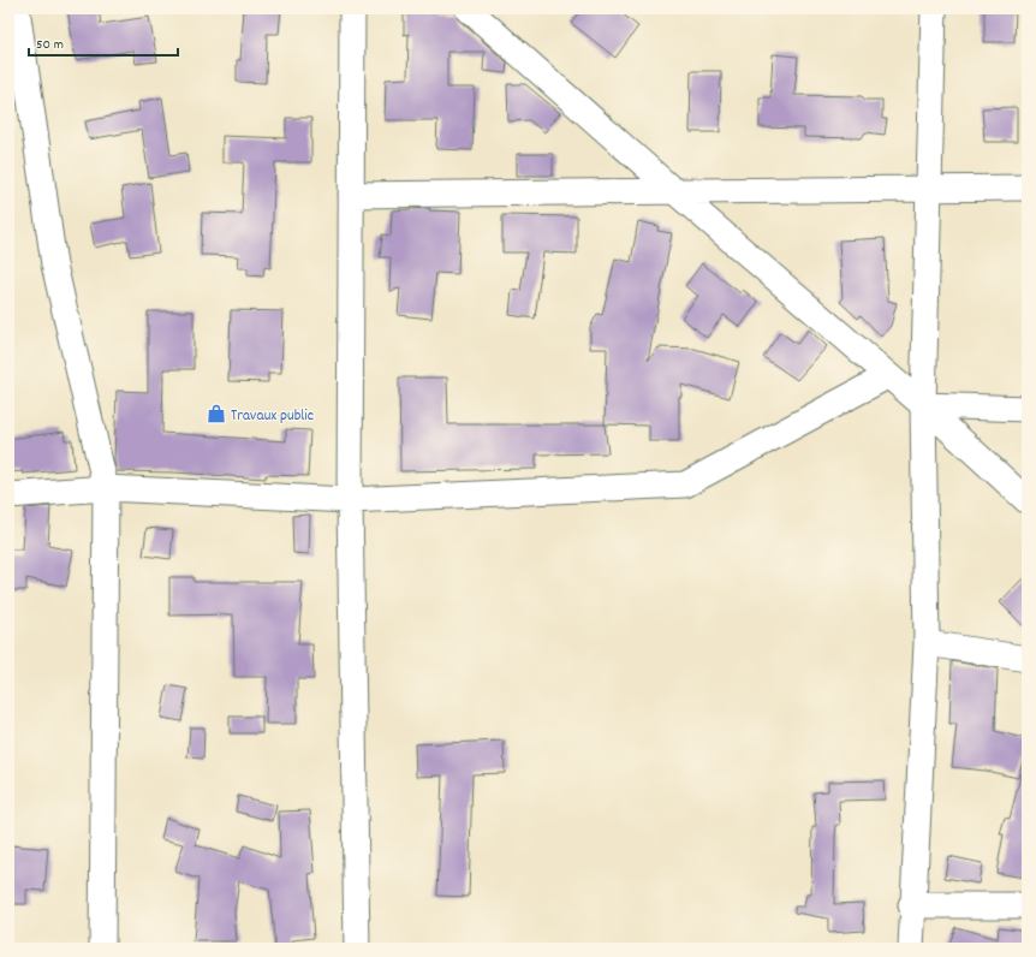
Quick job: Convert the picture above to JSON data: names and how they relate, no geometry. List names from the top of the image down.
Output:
{
  "places": {
    "shop": ["Travaux public"]
  },
  "scale_bar": "50 m"
}
